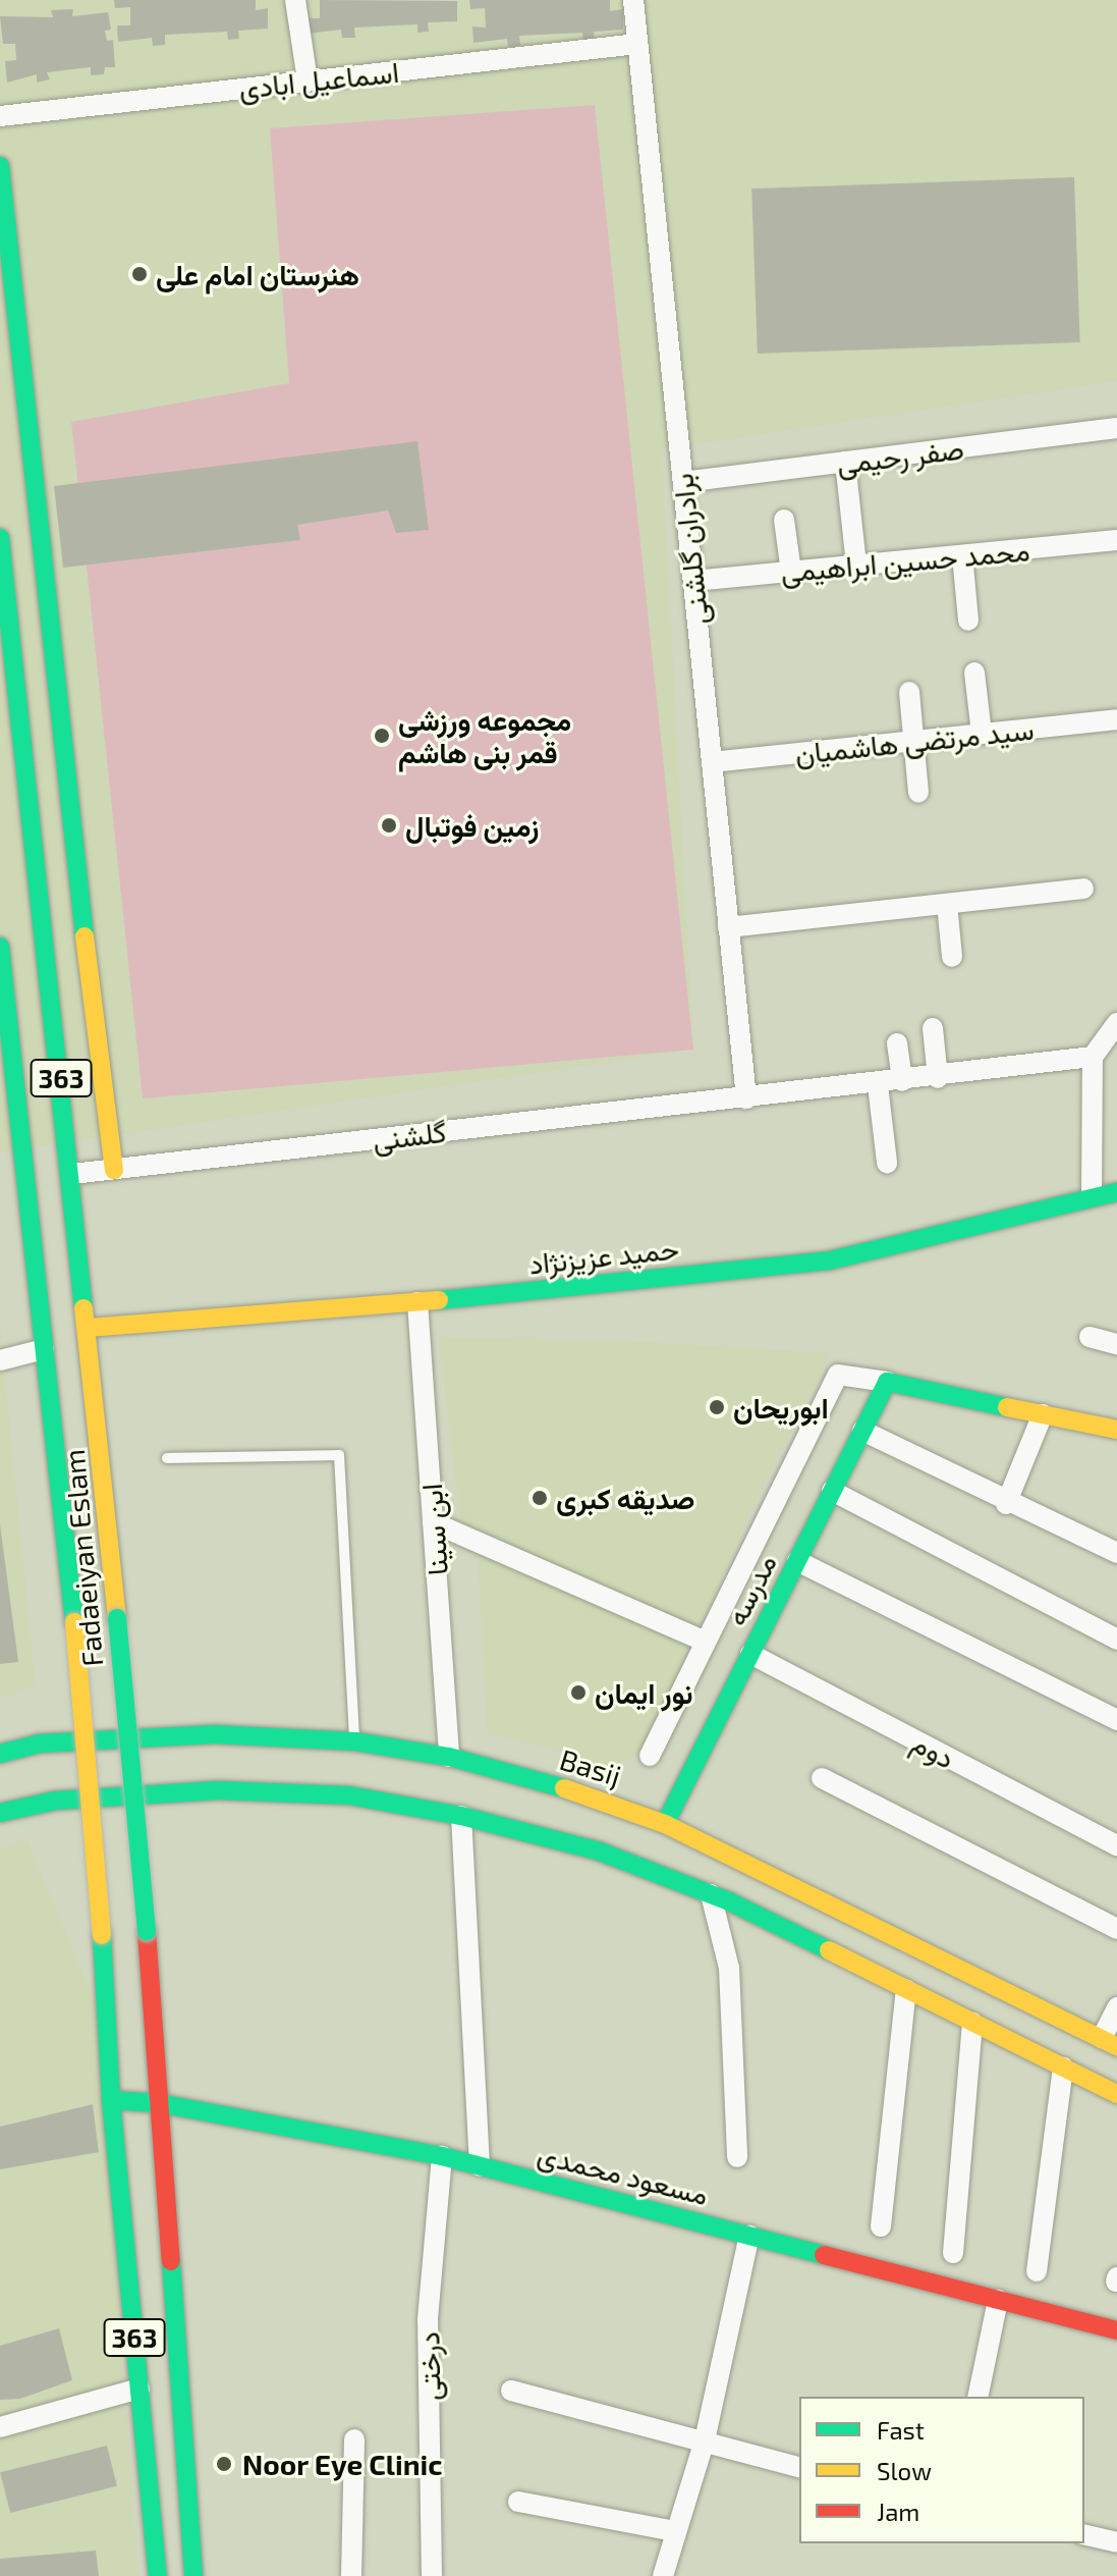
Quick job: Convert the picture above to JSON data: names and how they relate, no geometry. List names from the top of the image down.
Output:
{
  "streets": {
    "main road": [
      "363",
      "حمید عزیزنژاد",
      "Fadaeiyan Eslam",
      "مدرسه",
      "Basij",
      "مسعود محمدی"
    ],
    "street": [
      "اسماعیل ابادی",
      "صفر رحیمی",
      "برادران گلشنی",
      "محمد حسین ابراهیمی",
      "سید مرتضی هاشمیان",
      "گلشنی",
      "ابن سینا",
      "دوم",
      "درختی"
    ]
  },
  "crossings": [
    ["اسماعیل ابادی", "برادران گلشنی"],
    ["صفر رحیمی", "برادران گلشنی"],
    ["برادران گلشنی", "محمد حسین ابراهیمی"],
    ["برادران گلشنی", "سید مرتضی هاشمیان"],
    ["برادران گلشنی", "گلشنی"],
    ["گلشنی", "Fadaeiyan Eslam"],
    ["حمید عزیزنژاد", "ابن سینا"],
    ["حمید عزیزنژاد", "Fadaeiyan Eslam"],
    ["ابن سینا", "Basij"],
    ["Fadaeiyan Eslam", "مسعود محمدی"],
    ["مدرسه", "دوم"],
    ["مدرسه", "Basij"],
    ["مسعود محمدی", "درختی"]
  ],
  "places": [
    "هنرستان امام علی",
    "مجموعه ورزشی قمر بنی هاشم",
    "زمین فوتبال",
    "ابوریحان",
    "صدیقه کبری",
    "نور ایمان",
    "Noor Eye Clinic"
  ],
  "legend": ["Fast", "Slow", "Jam"]
}
